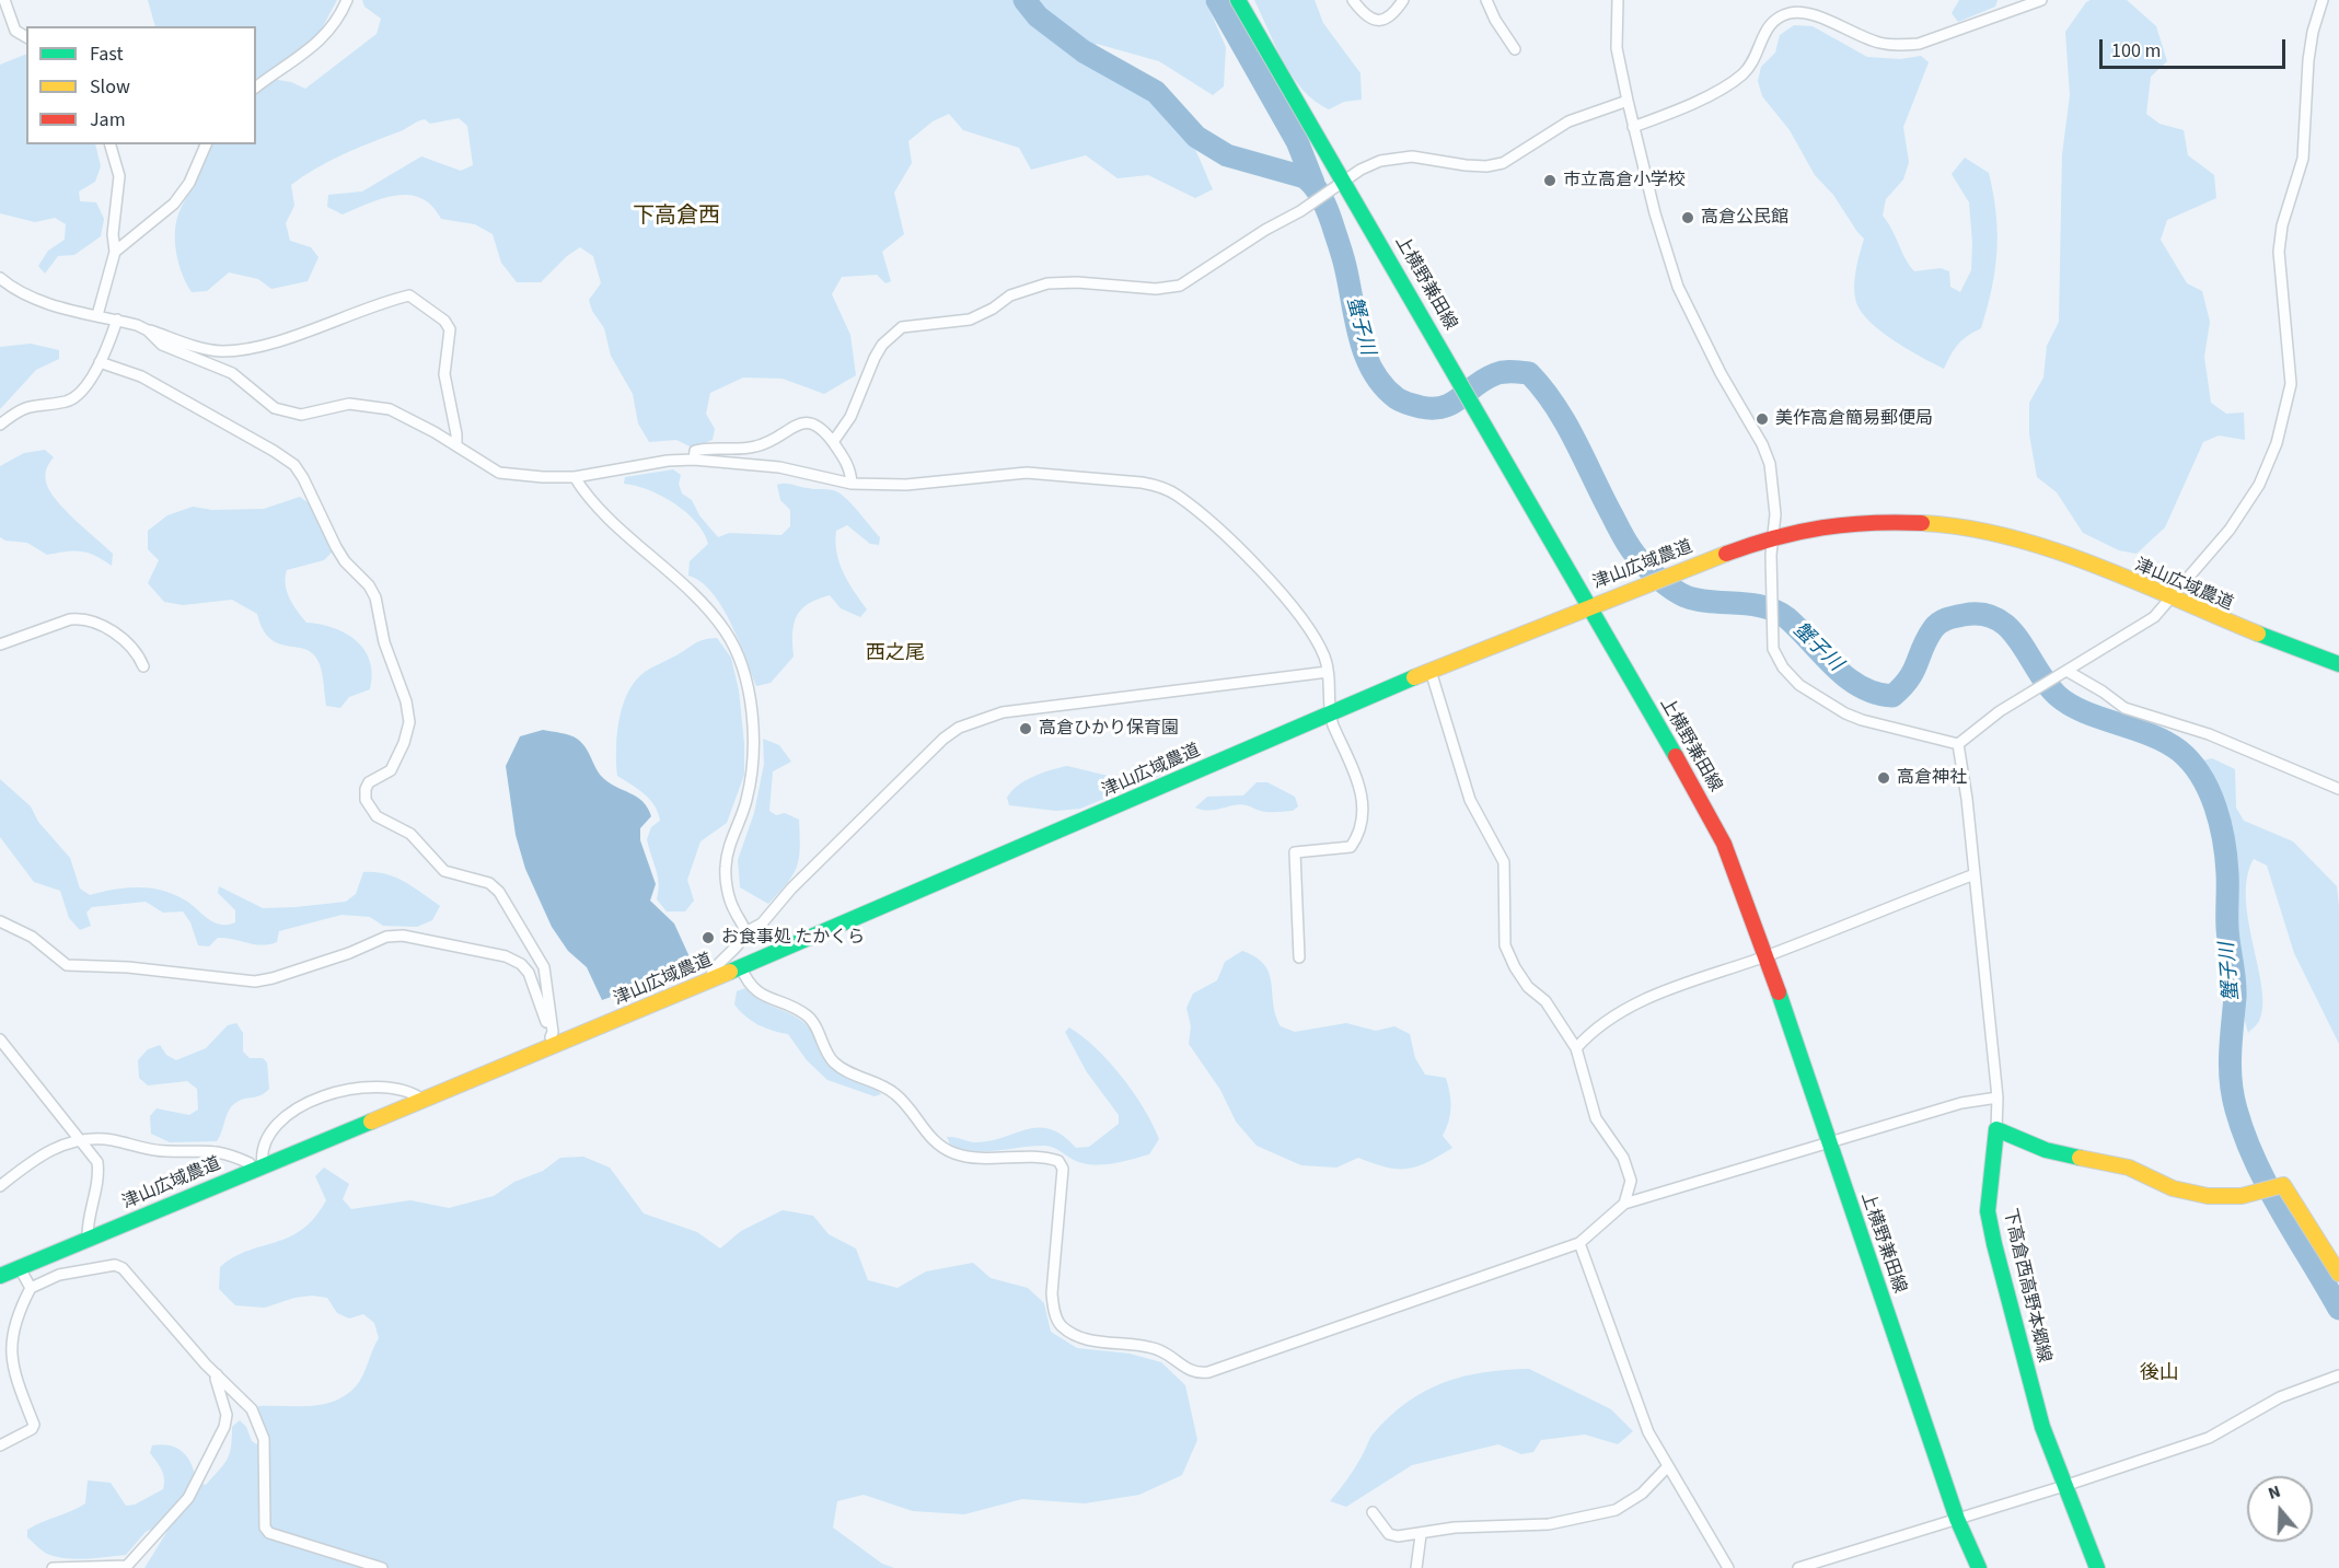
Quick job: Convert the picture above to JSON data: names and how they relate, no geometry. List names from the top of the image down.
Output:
{
  "streets": {
    "main road": ["上横野兼田線", "津山広域農道", "下高倉西高野本郷線"]
  },
  "crossings": [
    ["上横野兼田線", "津山広域農道"]
  ],
  "districts": ["下高倉西", "西之尾", "後山"],
  "water": ["蟹子川"],
  "places": [
    "市立高倉小学校",
    "高倉公民館",
    "美作高倉簡易郵便局",
    "高倉ひかり保育園",
    "高倉神社",
    "お食事処 たかくら"
  ],
  "legend": ["Fast", "Slow", "Jam"],
  "scale_bar": "100 m",
  "north": "top"
}
